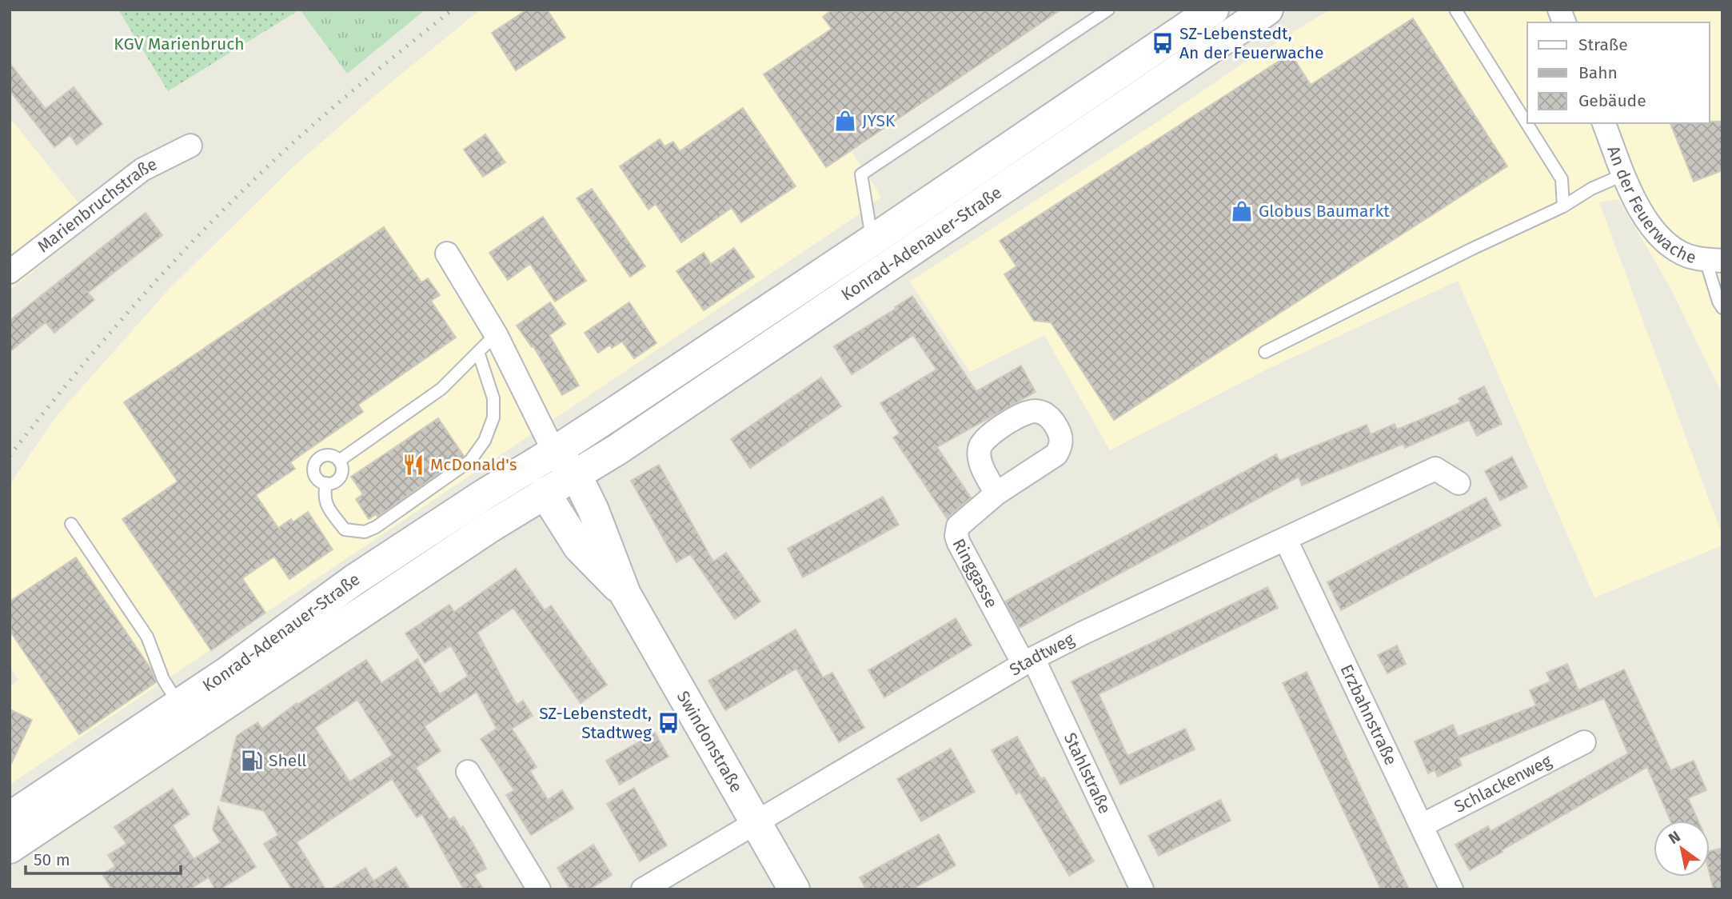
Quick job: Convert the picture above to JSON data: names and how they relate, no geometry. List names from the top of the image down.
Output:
{
  "streets": {
    "street": [
      "An der Feuerwache",
      "Marienbruchstraße",
      "Konrad-Adenauer-Straße",
      "Ringgasse",
      "Stadtweg",
      "Erzbahnstraße",
      "Swindonstraße",
      "Stahlstraße",
      "Schlackenweg"
    ]
  },
  "crossings": [
    ["Konrad-Adenauer-Straße", "Swindonstraße"],
    ["Ringgasse", "Stadtweg"],
    ["Ringgasse", "Stahlstraße"],
    ["Stadtweg", "Erzbahnstraße"],
    ["Stadtweg", "Swindonstraße"],
    ["Stadtweg", "Stahlstraße"],
    ["Erzbahnstraße", "Schlackenweg"]
  ],
  "parks": ["KGV Marienbruch"],
  "places": {
    "bus stop": ["SZ-Lebenstedt, An der Feuerwache", "SZ-Lebenstedt, Stadtweg"],
    "shop": ["JYSK", "Globus Baumarkt"],
    "restaurant": ["McDonald's"],
    "fuel station": ["Shell"]
  },
  "legend": ["Straße", "Bahn", "Gebäude"],
  "scale_bar": "50 m",
  "north": "top left"
}
